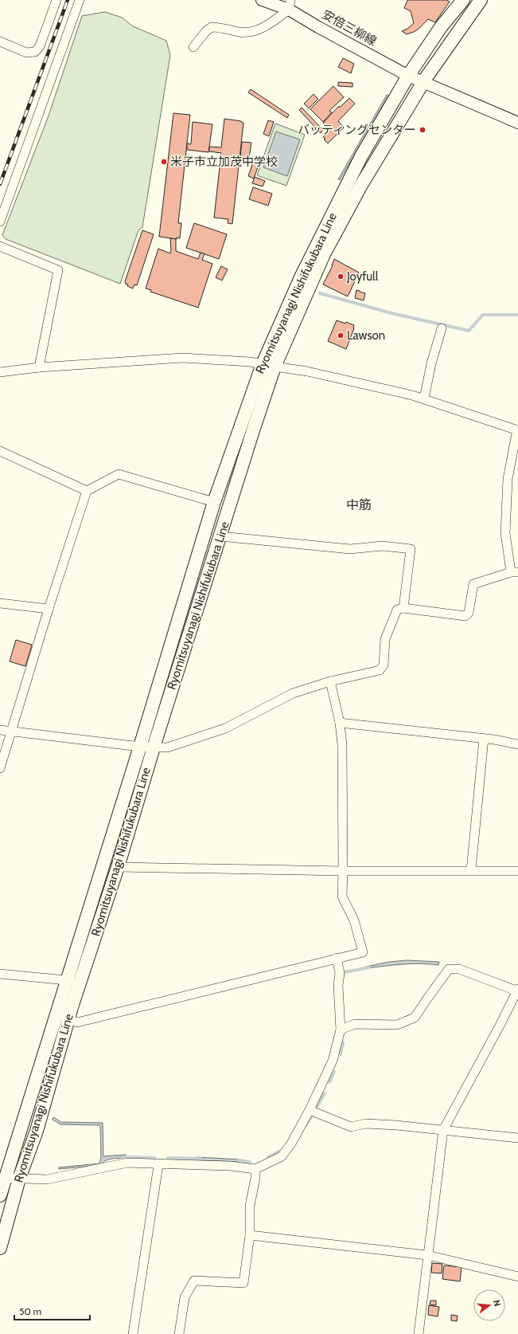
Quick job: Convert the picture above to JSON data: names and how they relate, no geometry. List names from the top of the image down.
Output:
{
  "streets": {
    "main road": ["Ryomitsuyanagi Nishifukubara Line"],
    "street": ["安倍三柳線"]
  },
  "crossings": [
    ["安倍三柳線", "Ryomitsuyanagi Nishifukubara Line"]
  ],
  "districts": ["中筋"],
  "places": [
    "バッティングセンター",
    "米子市立加茂中学校",
    "Joyfull",
    "Lawson"
  ],
  "scale_bar": "50 m",
  "north": "right"
}
